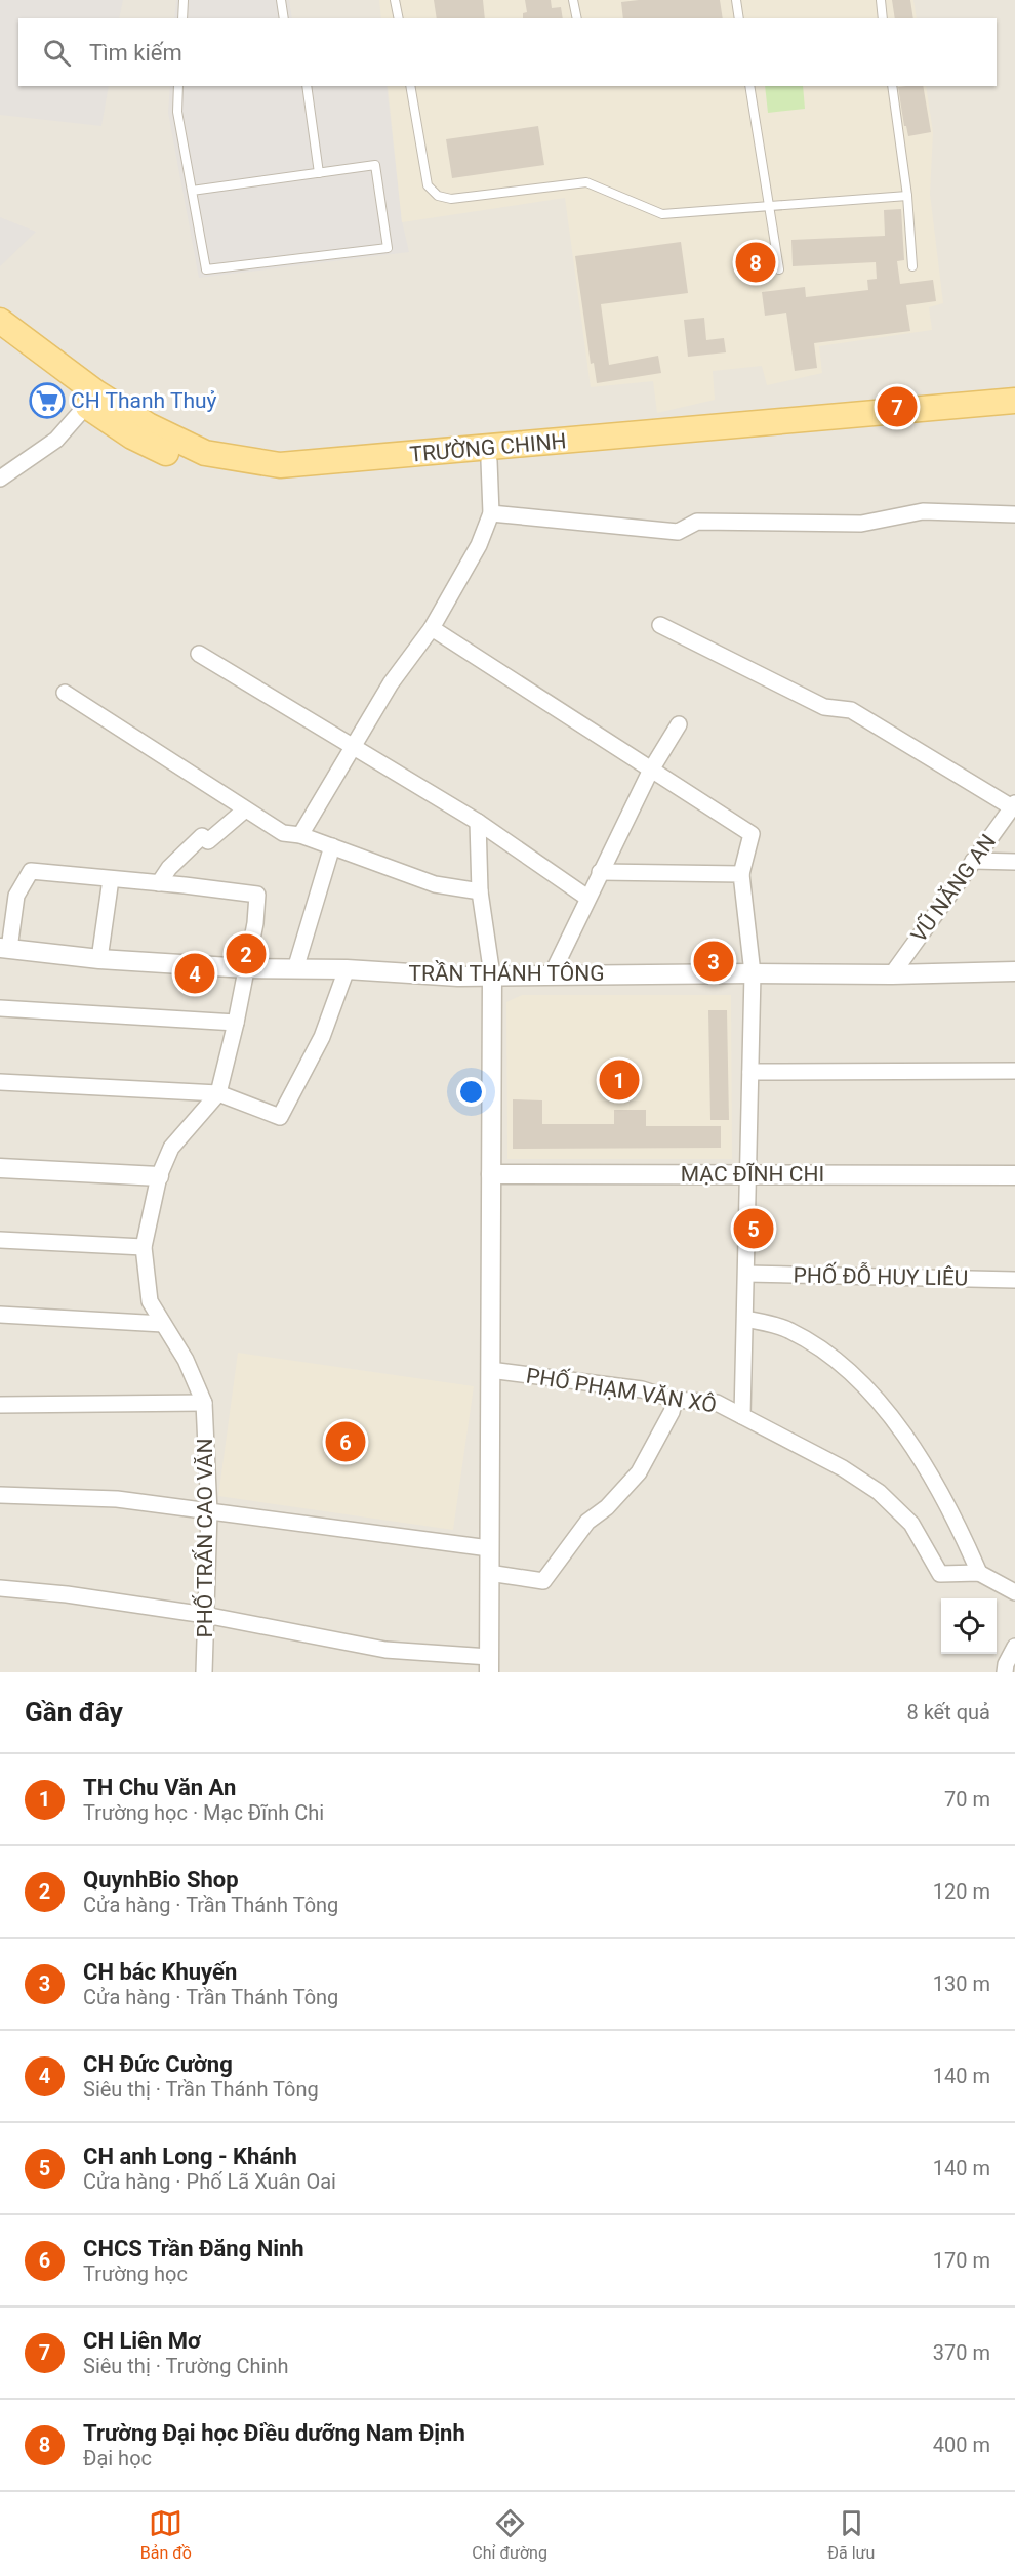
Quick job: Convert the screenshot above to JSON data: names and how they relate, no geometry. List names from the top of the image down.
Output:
{
  "streets": {
    "main road": ["TRƯỜNG CHINH"],
    "street": [
      "VŨ NĂNG AN",
      "TRẦN THÁNH TÔNG",
      "MẠC ĐĨNH CHI",
      "PHỐ ĐỖ HUY LIÊU",
      "PHỐ PHẠM VĂN XÔ",
      "PHỐ TRẤN CAO VĂN"
    ]
  },
  "crossings": [
    ["VŨ NĂNG AN", "TRẦN THÁNH TÔNG"]
  ],
  "places": {
    "supermarket": ["CH Thanh Thuỷ"]
  },
  "page": {
    "search": "Tìm kiếm",
    "pins": [
      "8",
      "7",
      "2",
      "3",
      "4",
      "1",
      "5",
      "6"
    ],
    "heading": ["Gần đây", "8 kết quả"],
    "list": [
      {
        "mark": "1",
        "name": "TH Chu Văn An",
        "note": "Trường học · Mạc Đĩnh Chi",
        "value": "70 m"
      },
      {
        "mark": "2",
        "name": "QuynhBio Shop",
        "note": "Cửa hàng · Trần Thánh Tông",
        "value": "120 m"
      },
      {
        "mark": "3",
        "name": "CH bác Khuyến",
        "note": "Cửa hàng · Trần Thánh Tông",
        "value": "130 m"
      },
      {
        "mark": "4",
        "name": "CH Đức Cường",
        "note": "Siêu thị · Trần Thánh Tông",
        "value": "140 m"
      },
      {
        "mark": "5",
        "name": "CH anh Long - Khánh",
        "note": "Cửa hàng · Phố Lã Xuân Oai",
        "value": "140 m"
      },
      {
        "mark": "6",
        "name": "CHCS Trần Đăng Ninh",
        "note": "Trường học",
        "value": "170 m"
      },
      {
        "mark": "7",
        "name": "CH Liên Mơ",
        "note": "Siêu thị · Trường Chinh",
        "value": "370 m"
      },
      {
        "mark": "8",
        "name": "Trường Đại học Điều dưỡng Nam Định",
        "note": "Đại học",
        "value": "400 m"
      }
    ],
    "nav": ["Bản đồ", "Chỉ đường", "Đã lưu"]
  }
}
